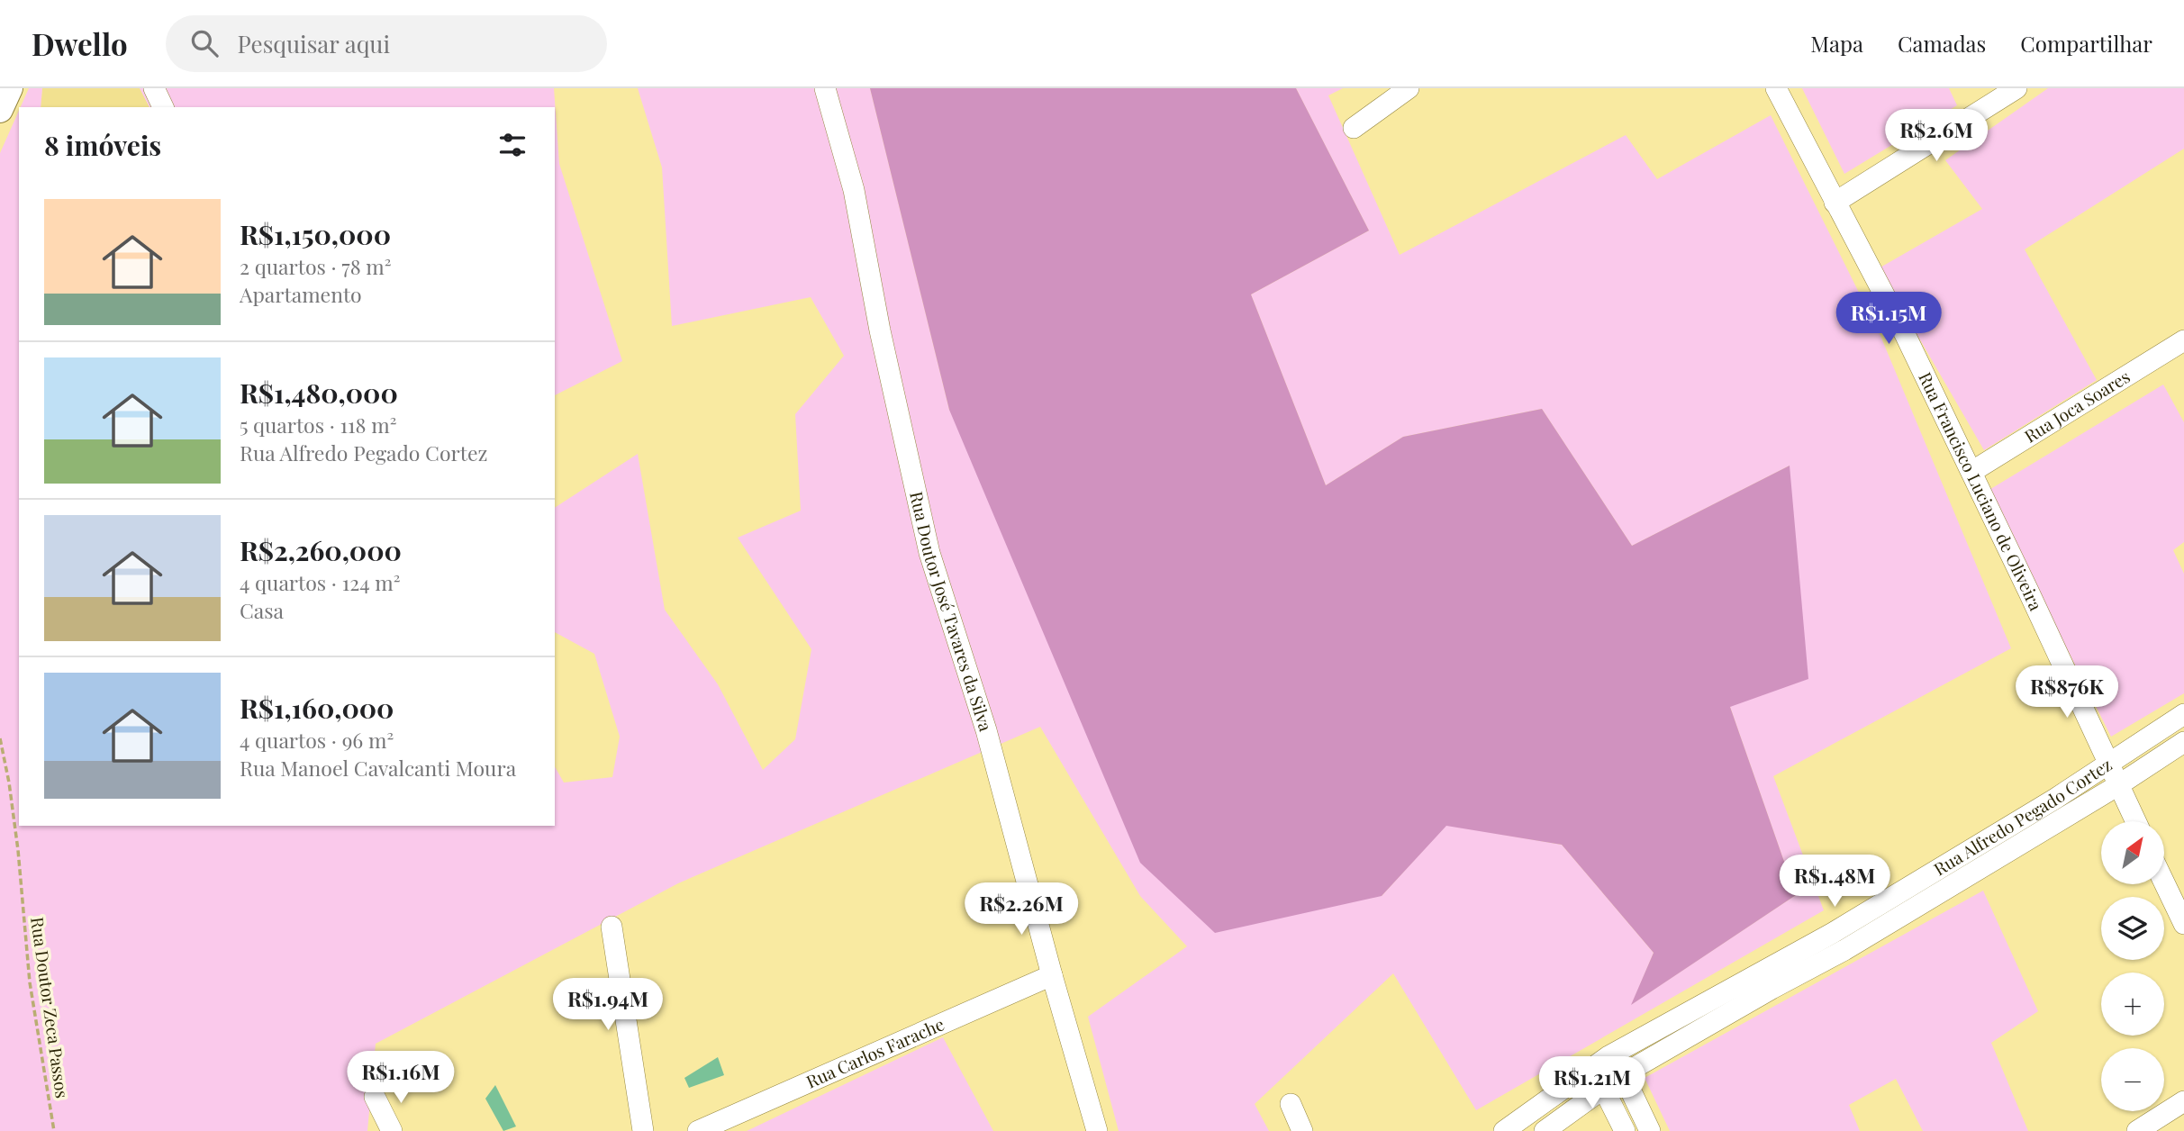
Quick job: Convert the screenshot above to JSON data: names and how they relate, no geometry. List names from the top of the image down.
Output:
{
  "streets": {
    "street": [
      "Rua Joca Soares",
      "Rua Francisco Luciano de Oliveira",
      "Rua Doutor José Tavares da Silva",
      "Rua Alfredo Pegado Cortez",
      "Rua Carlos Farache"
    ],
    "path": ["Rua Doutor Zeca Passos"]
  },
  "crossings": [
    ["Rua Joca Soares", "Rua Francisco Luciano de Oliveira"],
    ["Rua Francisco Luciano de Oliveira", "Rua Alfredo Pegado Cortez"],
    ["Rua Doutor José Tavares da Silva", "Rua Carlos Farache"]
  ],
  "north": "top right",
  "page": {
    "header": "Dwello",
    "search": "Pesquisar aqui",
    "nav": ["Mapa", "Camadas", "Compartilhar"],
    "heading": "8 imóveis",
    "price": [
      "R$2.6M",
      "R$1.15M",
      "R$876K",
      "R$1.48M",
      "R$2.26M",
      "R$1.94M",
      "R$1.16M",
      "R$1.21M"
    ],
    "list": [
      {
        "name": "R$1,150,000",
        "note": "2 quartos · 78 m² · Apartamento"
      },
      {
        "name": "R$1,480,000",
        "note": "5 quartos · 118 m² · Rua Alfredo Pegado Cortez"
      },
      {
        "name": "R$2,260,000",
        "note": "4 quartos · 124 m² · Casa"
      },
      {
        "name": "R$1,160,000",
        "note": "4 quartos · 96 m² · Rua Manoel Cavalcanti Moura"
      }
    ],
    "map_buttons": ["+", "−"]
  }
}
